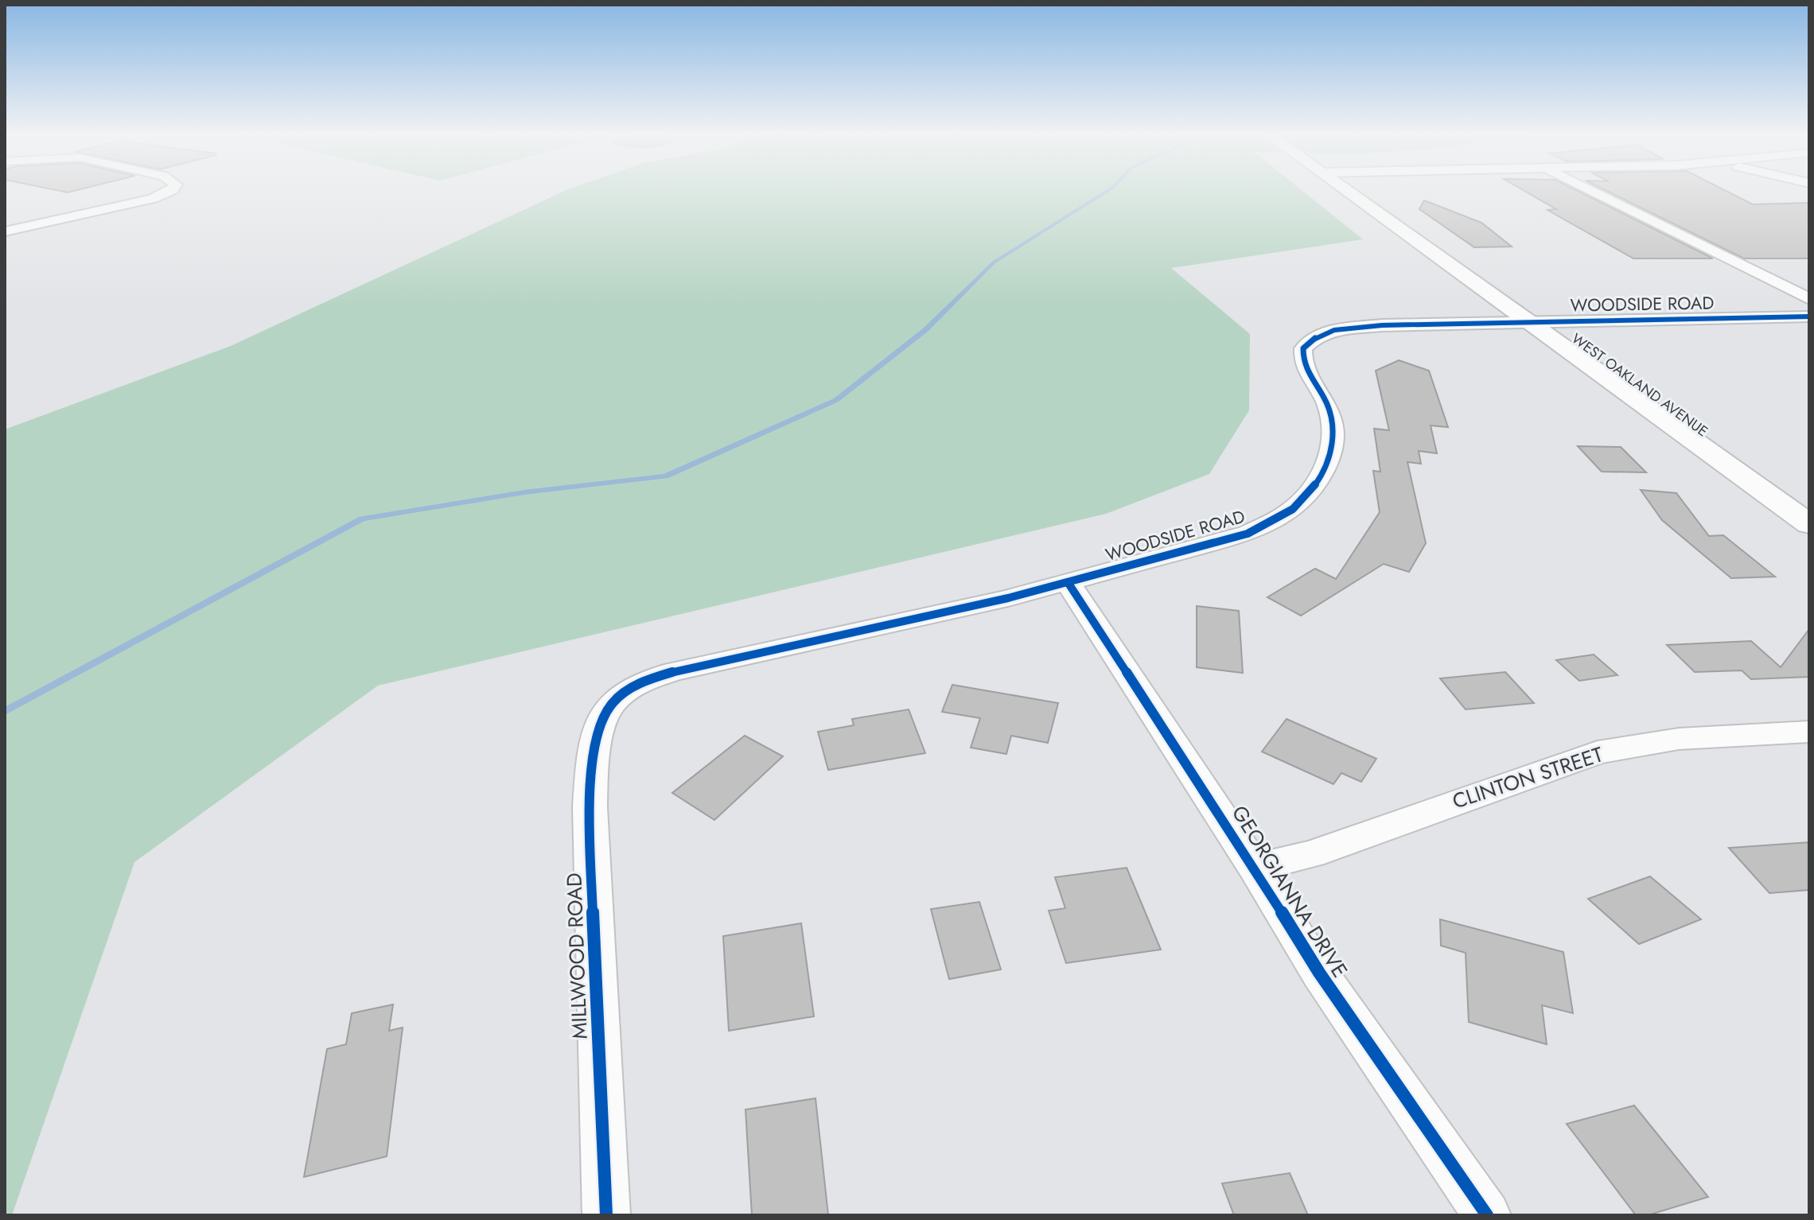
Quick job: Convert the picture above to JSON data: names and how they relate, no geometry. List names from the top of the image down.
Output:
{
  "streets": {
    "street": [
      "WOODSIDE ROAD",
      "WEST OAKLAND AVENUE",
      "CLINTON STREET",
      "GEORGIANNA DRIVE",
      "MILLWOOD ROAD"
    ]
  },
  "crossings": [
    ["WOODSIDE ROAD", "WEST OAKLAND AVENUE"],
    ["WOODSIDE ROAD", "GEORGIANNA DRIVE"],
    ["WOODSIDE ROAD", "MILLWOOD ROAD"],
    ["CLINTON STREET", "GEORGIANNA DRIVE"]
  ]
}
